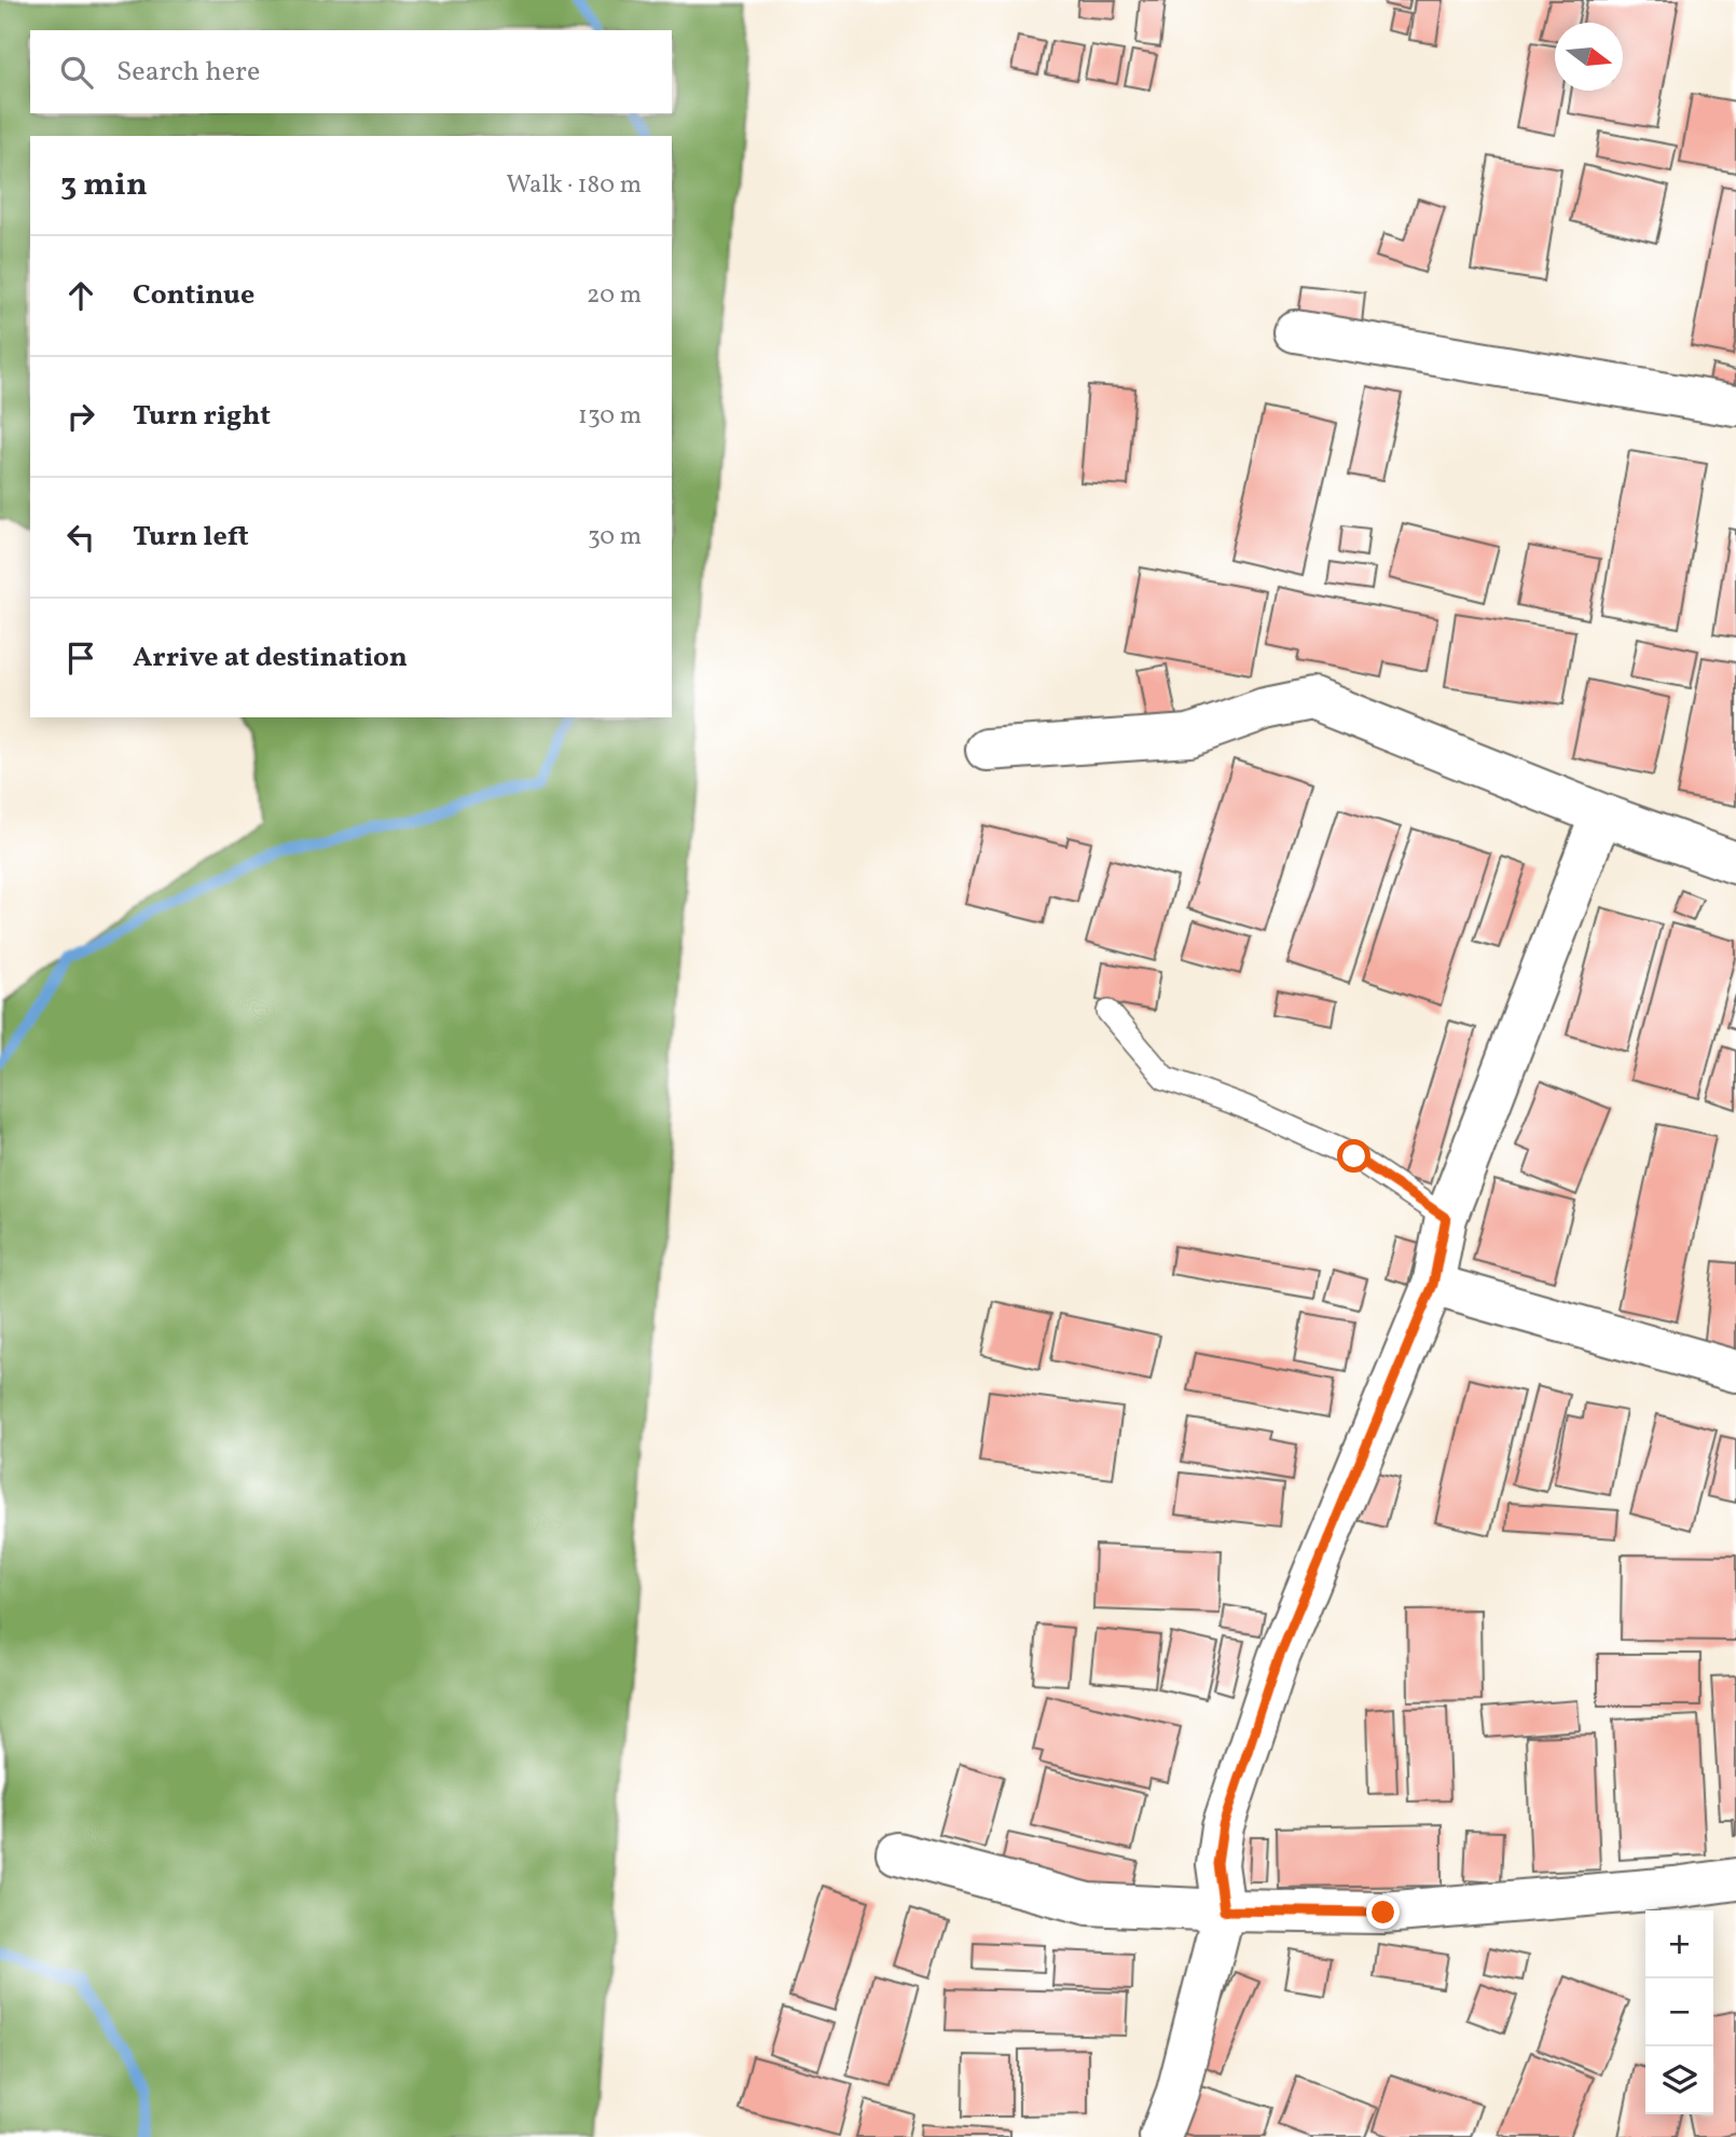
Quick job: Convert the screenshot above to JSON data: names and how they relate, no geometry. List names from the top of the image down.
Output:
{
  "north": "right",
  "page": {
    "search": "Search here",
    "heading": ["3 min", "Walk · 180 m"],
    "list": [
      ["Continue", "20 m"],
      ["Turn right", "130 m"],
      ["Turn left", "30 m"],
      "Arrive at destination"
    ],
    "map_buttons": ["+", "−"]
  }
}
